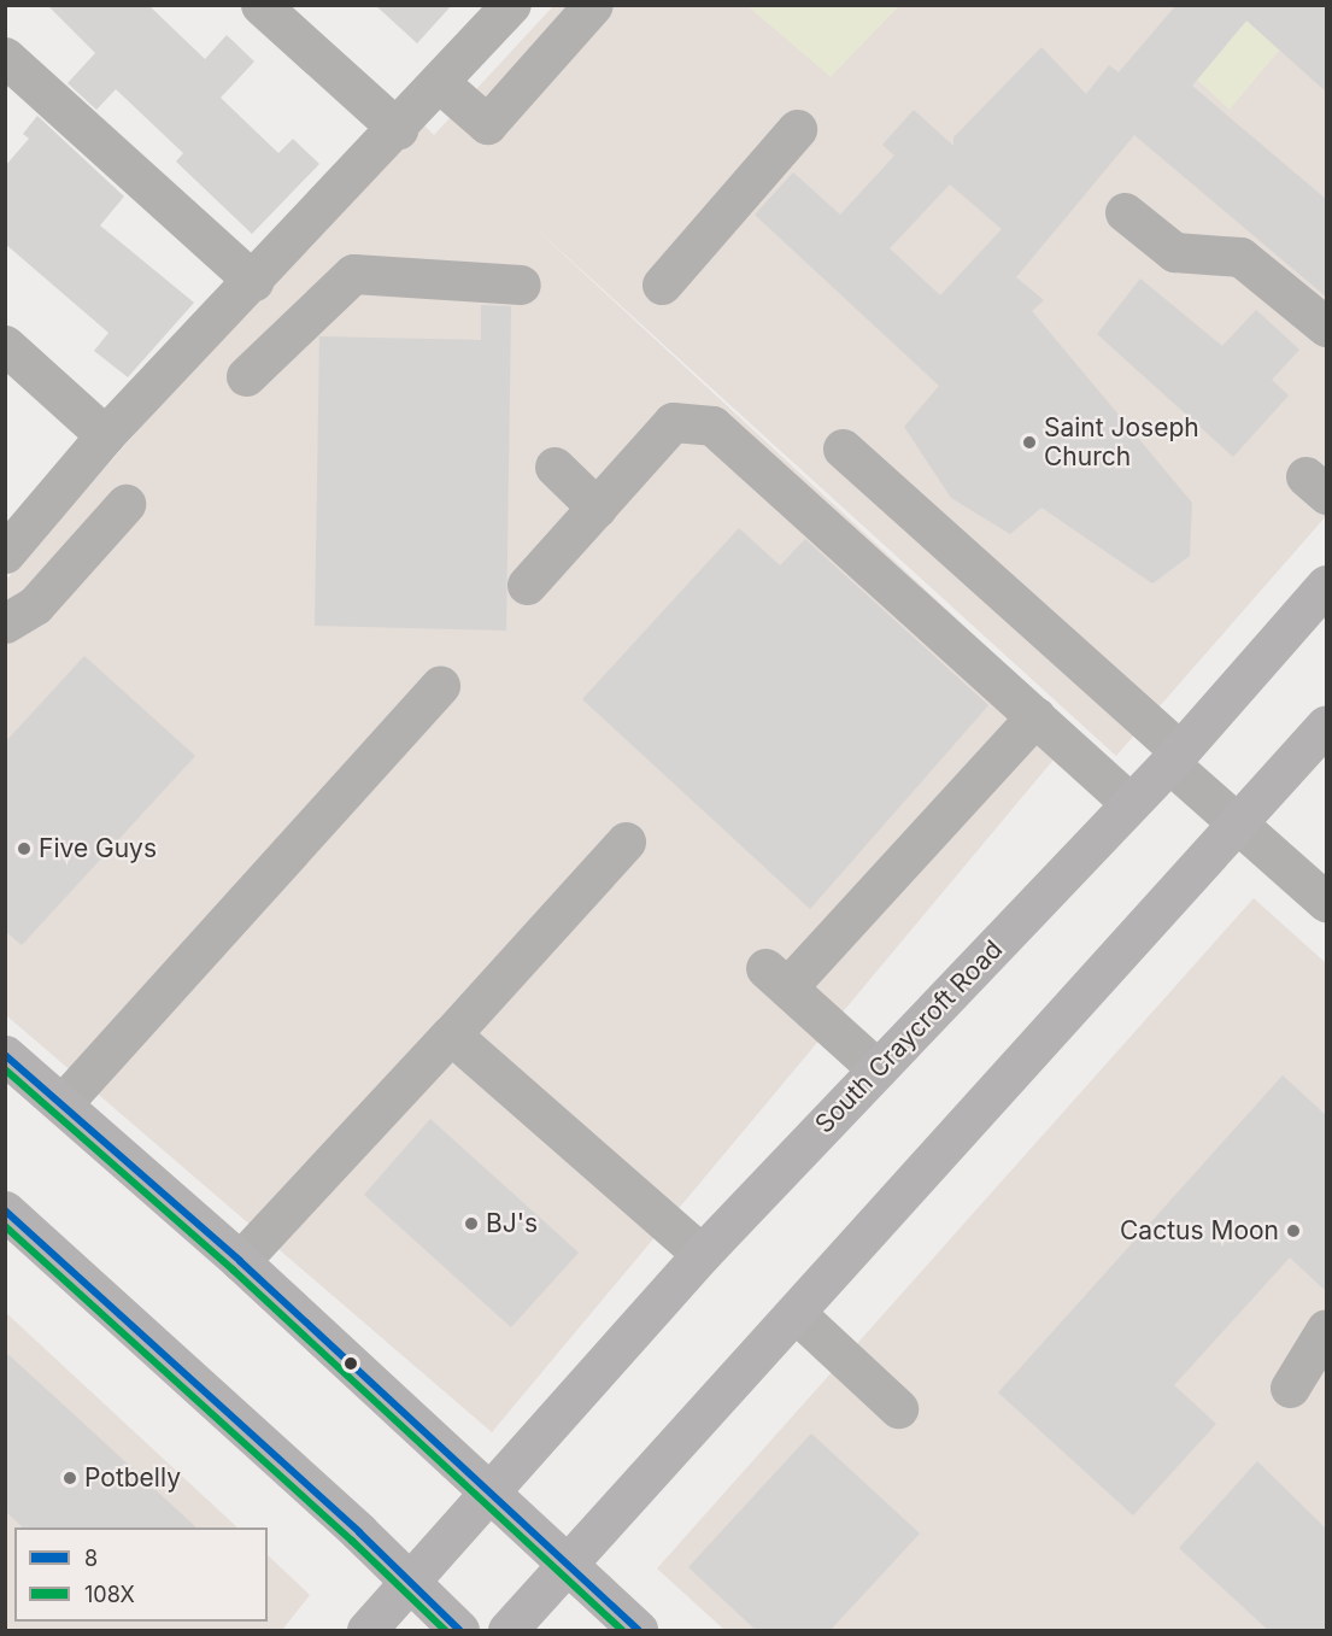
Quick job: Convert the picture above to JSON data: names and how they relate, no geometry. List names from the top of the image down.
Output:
{
  "streets": {
    "main road": ["South Craycroft Road"]
  },
  "places": [
    "Saint Joseph Church",
    "Five Guys",
    "BJ's",
    "Cactus Moon",
    "Potbelly"
  ],
  "lines": ["transit line 8", "transit line 108X"],
  "legend": ["8", "108X"]
}
